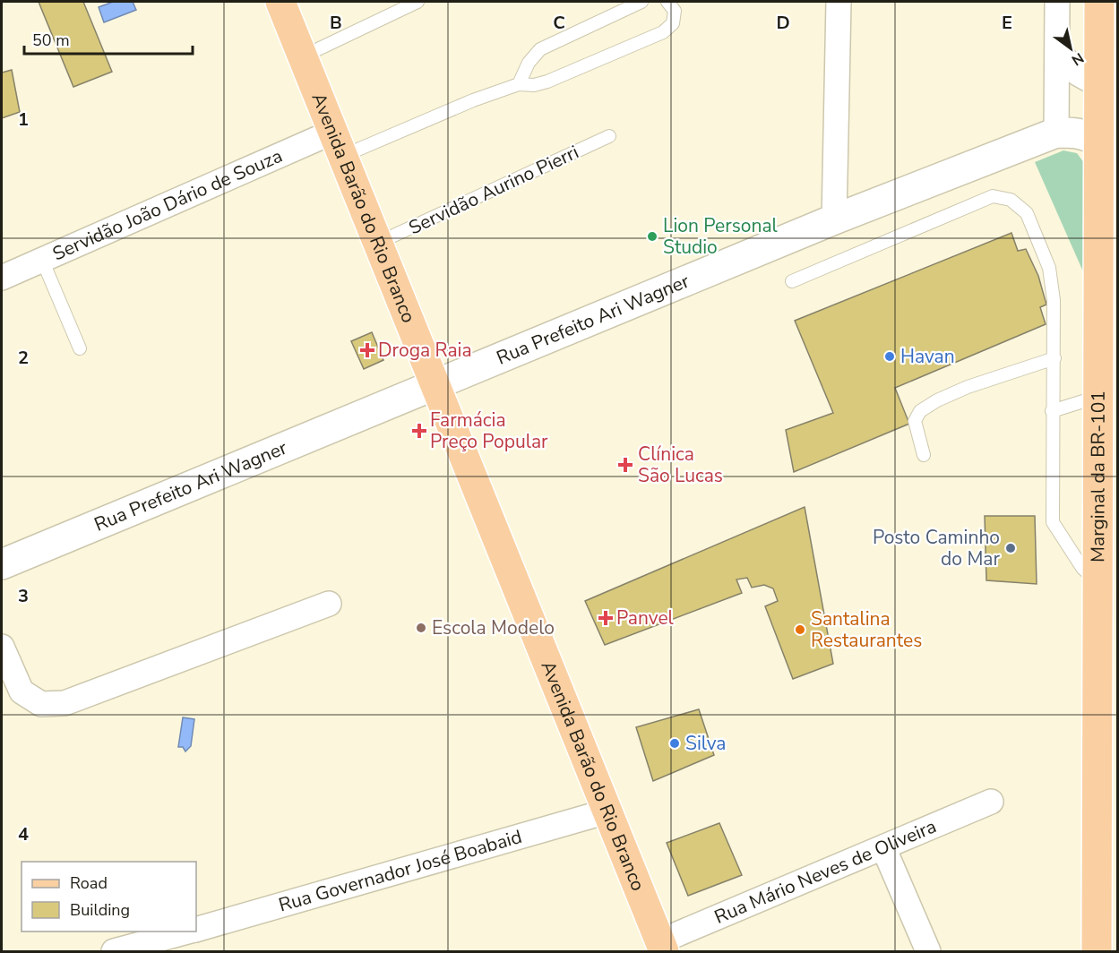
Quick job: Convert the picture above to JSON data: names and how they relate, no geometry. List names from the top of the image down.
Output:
{
  "streets": {
    "main road": ["Avenida Barão do Rio Branco", "Marginal da BR-101"],
    "street": [
      "Servidão João Dário de Souza",
      "Rua Prefeito Ari Wagner",
      "Rua Governador José Boabaid",
      "Rua Mário Neves de Oliveira"
    ],
    "lane": ["Servidão Aurino Pierri"]
  },
  "crossings": [
    ["Servidão Aurino Pierri", "Avenida Barão do Rio Branco"],
    ["Servidão João Dário de Souza", "Avenida Barão do Rio Branco"],
    ["Avenida Barão do Rio Branco", "Rua Prefeito Ari Wagner"],
    ["Avenida Barão do Rio Branco", "Rua Governador José Boabaid"],
    ["Avenida Barão do Rio Branco", "Rua Mário Neves de Oliveira"],
    ["Rua Prefeito Ari Wagner", "Marginal da BR-101"]
  ],
  "places": {
    "other": [
      "Lion Personal Studio",
      "Havan",
      "Posto Caminho do Mar",
      "Escola Modelo",
      "Santalina Restaurantes",
      "Silva"
    ],
    "health": [
      "Droga Raia",
      "Farmácia Preço Popular",
      "Clínica São Lucas",
      "Panvel"
    ]
  },
  "legend": ["Road", "Building"],
  "scale_bar": "50 m",
  "north": "bottom right",
  "grid": {
    "columns": [
      "B",
      "C",
      "D",
      "E"
    ],
    "rows": [
      "1",
      "2",
      "3",
      "4"
    ]
  }
}
